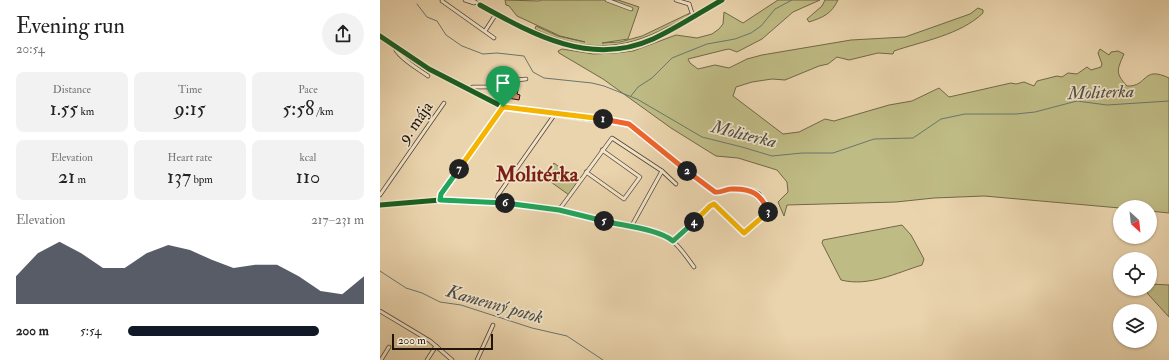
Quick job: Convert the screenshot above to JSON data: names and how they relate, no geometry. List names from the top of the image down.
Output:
{
  "streets": {
    "street": ["9. mája"]
  },
  "districts": ["Molitérka"],
  "water": ["Moliterka", "Kamenný potok"],
  "scale_bar": "200 m",
  "north": "bottom right",
  "page": {
    "heading": ["Evening run", "20:54"],
    "stats": [
      ["Distance", "1.55 km"],
      ["Time", "9:15"],
      ["Pace", "5:58 /km"],
      ["Elevation", "21 m"],
      ["Heart rate", "137 bpm"],
      ["kcal", "110"]
    ],
    "pins": [
      "1",
      "7",
      "2",
      "6",
      "3",
      "5",
      "4"
    ],
    "chart": ["Elevation", "217–231 m"],
    "list": [
      {
        "name": "200 m",
        "note": "5:54"
      }
    ],
    "scale": "200 m"
  }
}
